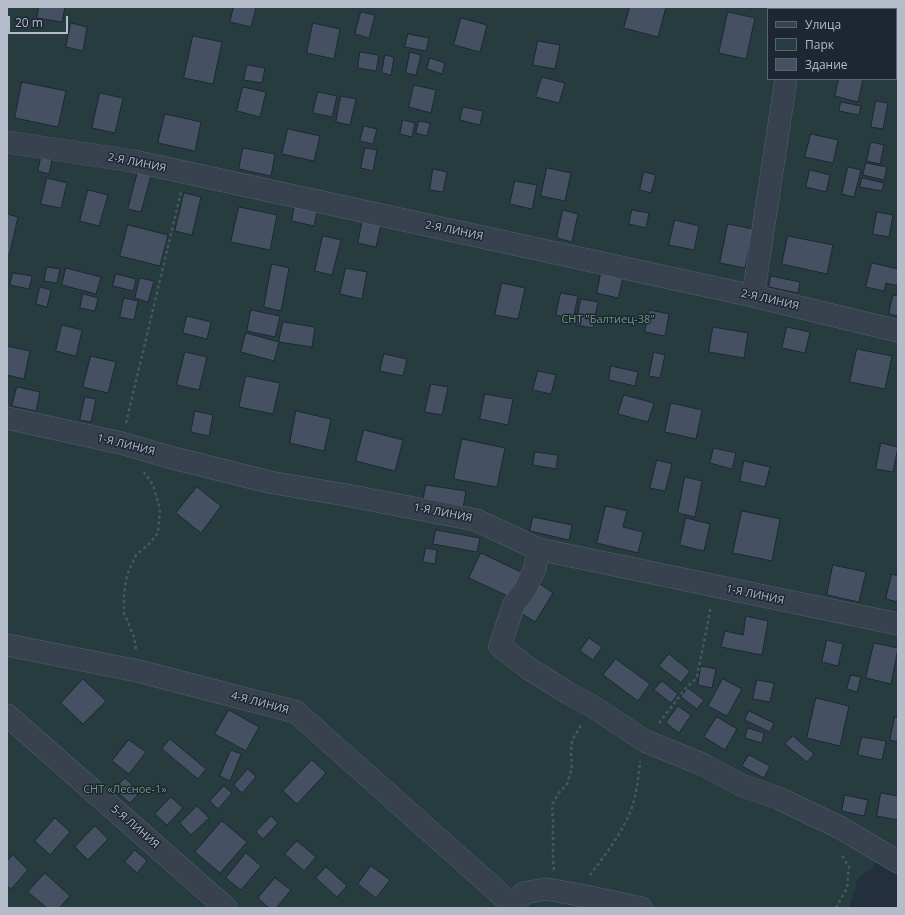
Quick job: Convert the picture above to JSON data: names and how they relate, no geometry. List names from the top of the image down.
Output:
{
  "streets": {
    "street": [
      "2-Я ЛИНИЯ",
      "1-Я ЛИНИЯ",
      "4-Я ЛИНИЯ",
      "5-Я ЛИНИЯ"
    ]
  },
  "parks": ["СНТ \"Балтиец-38\"", "СНТ «Лесное-1»"],
  "legend": ["Улица", "Парк", "Здание"],
  "scale_bar": "20 m"
}
